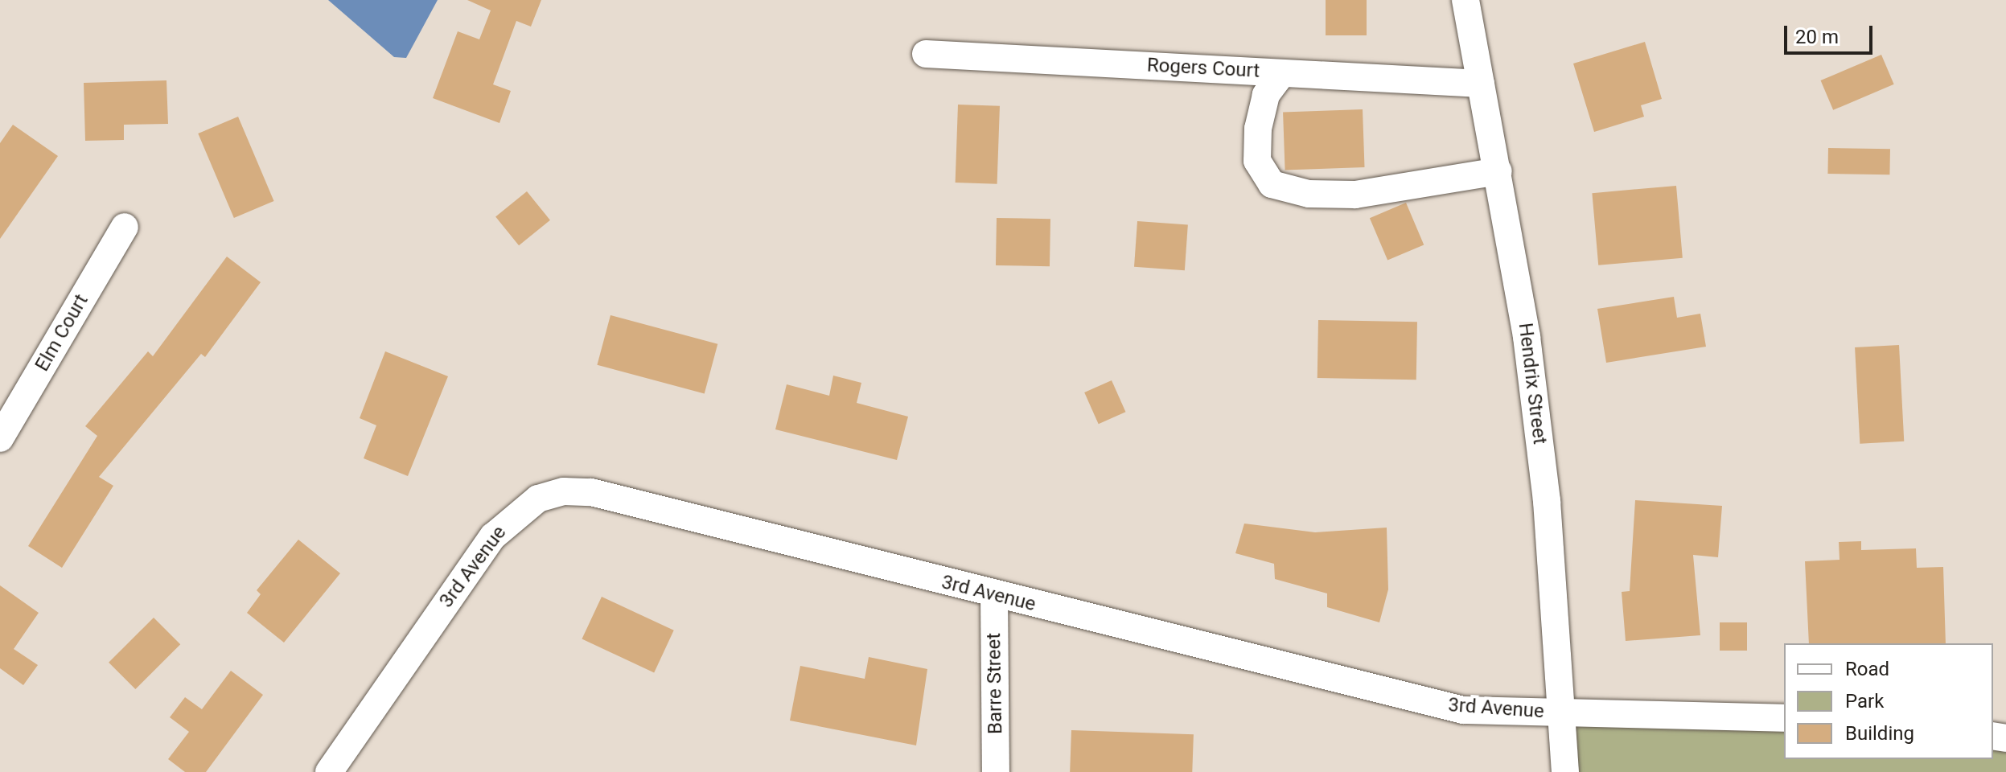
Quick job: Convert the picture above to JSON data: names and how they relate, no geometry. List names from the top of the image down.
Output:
{
  "streets": {
    "street": [
      "Rogers Court",
      "Elm Court",
      "Hendrix Street",
      "3rd Avenue",
      "Barre Street"
    ]
  },
  "crossings": [
    ["Rogers Court", "Hendrix Street"],
    ["Hendrix Street", "3rd Avenue"],
    ["3rd Avenue", "Barre Street"]
  ],
  "legend": ["Road", "Park", "Building"],
  "scale_bar": "20 m"
}
